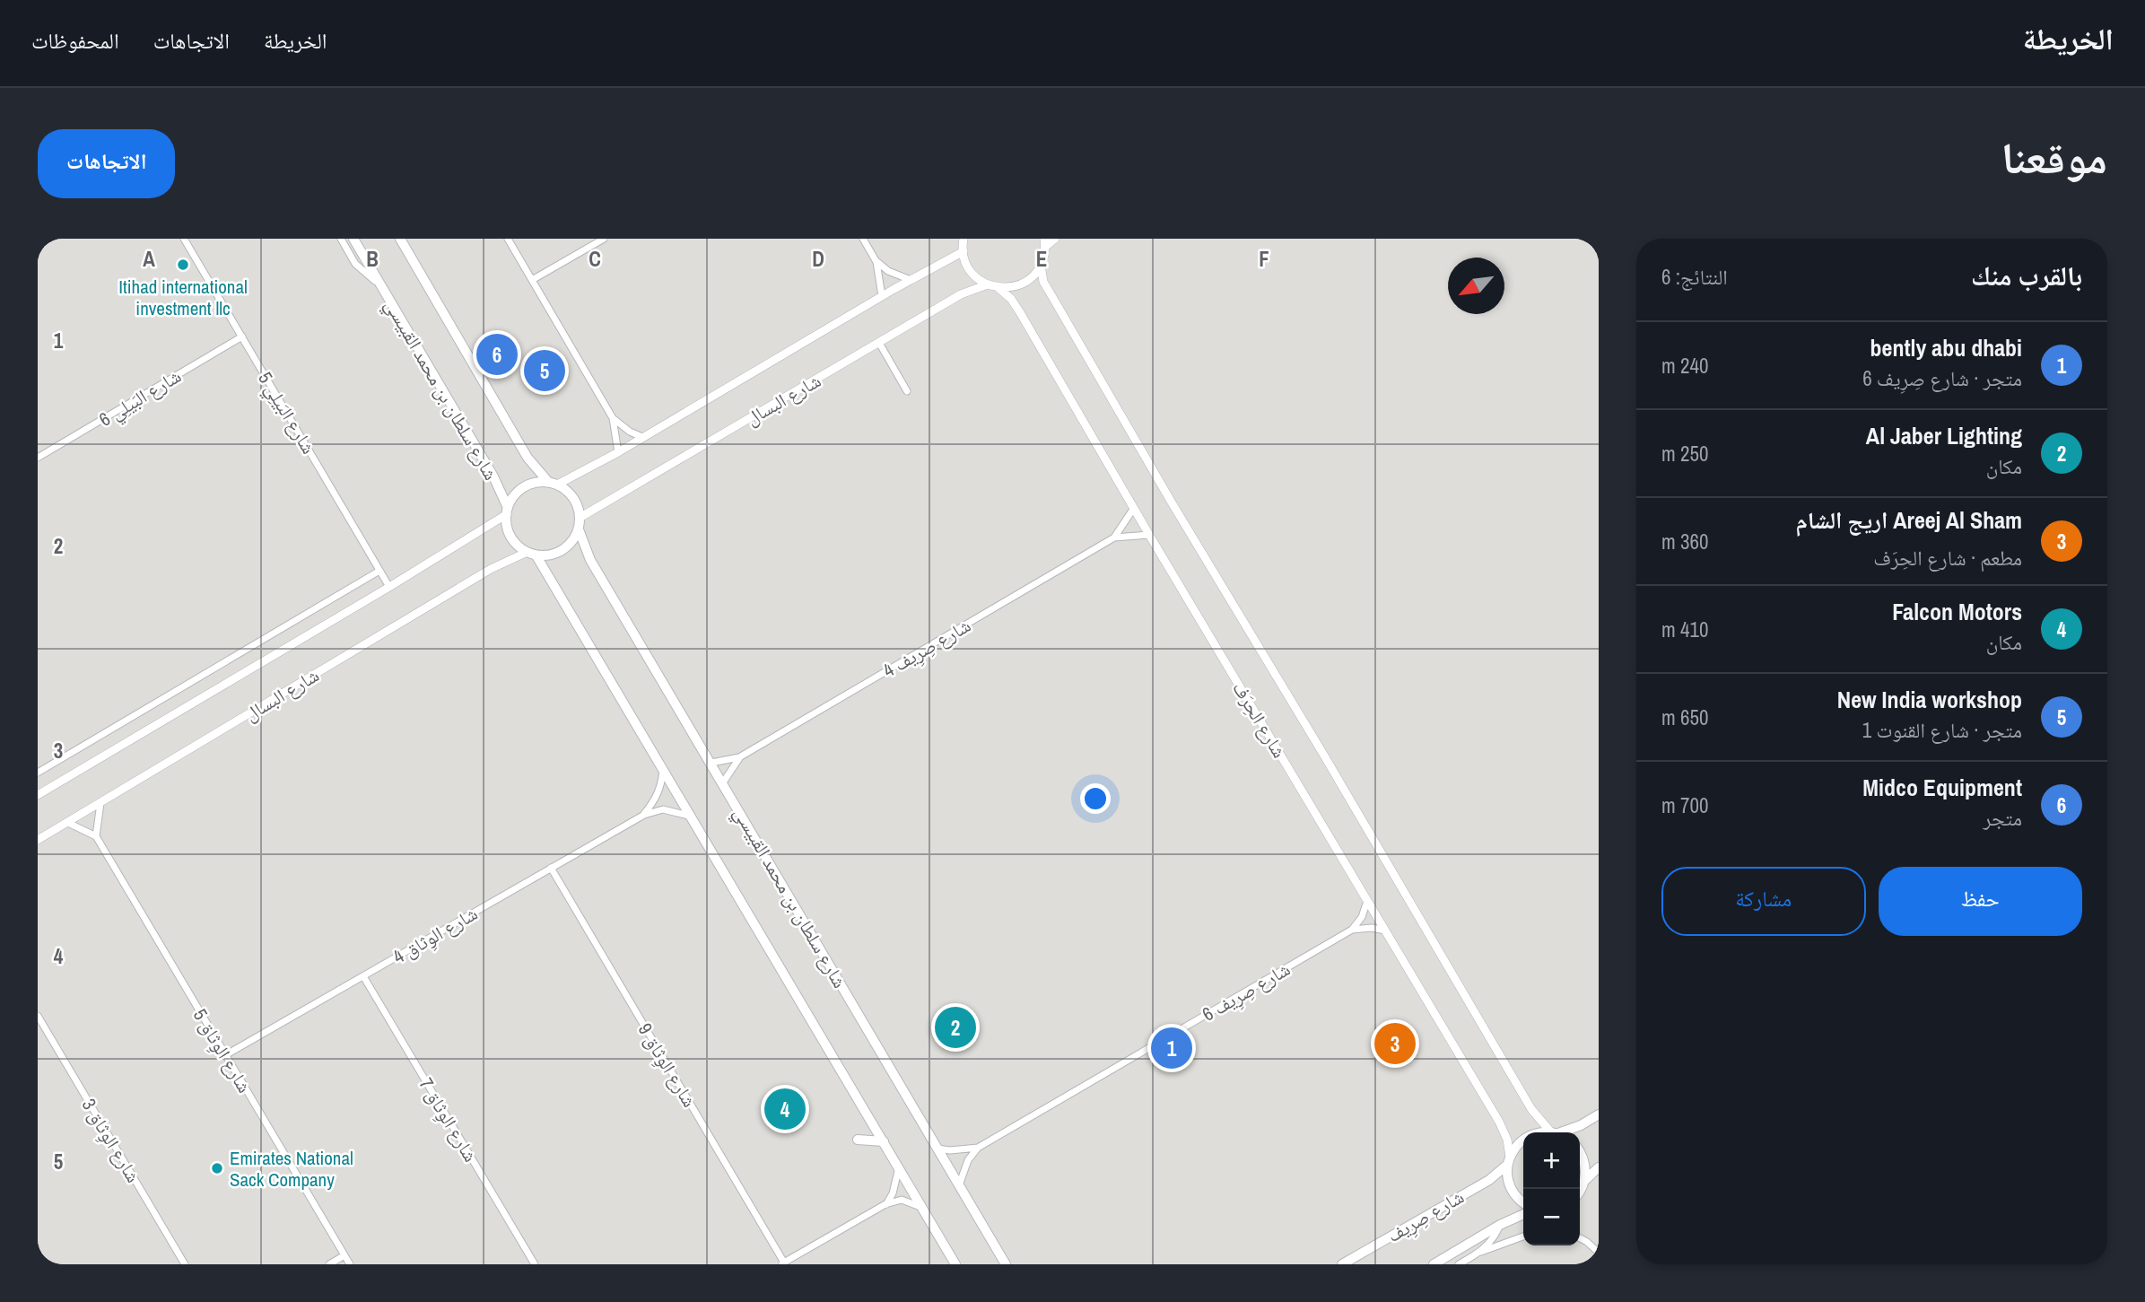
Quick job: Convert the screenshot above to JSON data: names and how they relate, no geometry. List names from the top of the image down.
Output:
{
  "streets": {
    "main road": ["شارع سلطان بن محمد القبيسي", "شارع صِرِيف"],
    "street": [
      "شارع البَيلِي 6",
      "شارع البسال",
      "شارع البَيلِي 5",
      "شارع صِرِيف 4",
      "شارع الحِرَف",
      "شارع الوِثاق 4",
      "شارع صِرِيف 6",
      "شارع الوِثاق 5",
      "شارع الوِثاق 9",
      "شارع الوِثاق 7",
      "شارع الوِثاق 3"
    ]
  },
  "crossings": [
    ["شارع سلطان بن محمد القبيسي", "شارع البسال"],
    ["شارع سلطان بن محمد القبيسي", "شارع صِرِيف 4"],
    ["شارع سلطان بن محمد القبيسي", "شارع صِرِيف 6"],
    ["شارع البَيلِي 6", "شارع البَيلِي 5"],
    ["شارع البسال", "شارع البَيلِي 5"],
    ["شارع صِرِيف 4", "شارع الحِرَف"],
    ["شارع الحِرَف", "شارع صِرِيف"],
    ["شارع الوِثاق 4", "شارع الوِثاق 5"],
    ["شارع الوِثاق 4", "شارع الوِثاق 9"],
    ["شارع الوِثاق 4", "شارع الوِثاق 7"]
  ],
  "places": ["Itihad international investment llc", "Emirates National Sack Company"],
  "north": "bottom left",
  "page": {
    "header": "الخريطة",
    "nav": ["الخريطة", "الاتجاهات", "المحفوظات"],
    "title": "موقعنا",
    "buttons": [
      "الاتجاهات",
      ["حفظ", "مشاركة"]
    ],
    "heading": ["بالقرب منك", "النتائج: 6"],
    "list": [
      {
        "mark": "1",
        "name": "bently abu dhabi",
        "note": "متجر · شارع صِرِيف 6",
        "value": "240 m"
      },
      {
        "mark": "2",
        "name": "Al Jaber Lighting",
        "note": "مكان",
        "value": "250 m"
      },
      {
        "mark": "3",
        "name": "Areej Al Sham اريج الشام",
        "note": "مطعم · شارع الحِرَف",
        "value": "360 m"
      },
      {
        "mark": "4",
        "name": "Falcon Motors",
        "note": "مكان",
        "value": "410 m"
      },
      {
        "mark": "5",
        "name": "New India workshop",
        "note": "متجر · شارع القنوت 1",
        "value": "650 m"
      },
      {
        "mark": "6",
        "name": "Midco Equipment",
        "note": "متجر",
        "value": "700 m"
      }
    ],
    "pins": [
      "6",
      "5",
      "2",
      "3",
      "1",
      "4"
    ],
    "map_buttons": ["+", "−"]
  },
  "grid": {
    "columns": [
      "A",
      "B",
      "C",
      "D",
      "E",
      "F"
    ],
    "rows": [
      "1",
      "2",
      "3",
      "4",
      "5"
    ]
  }
}
